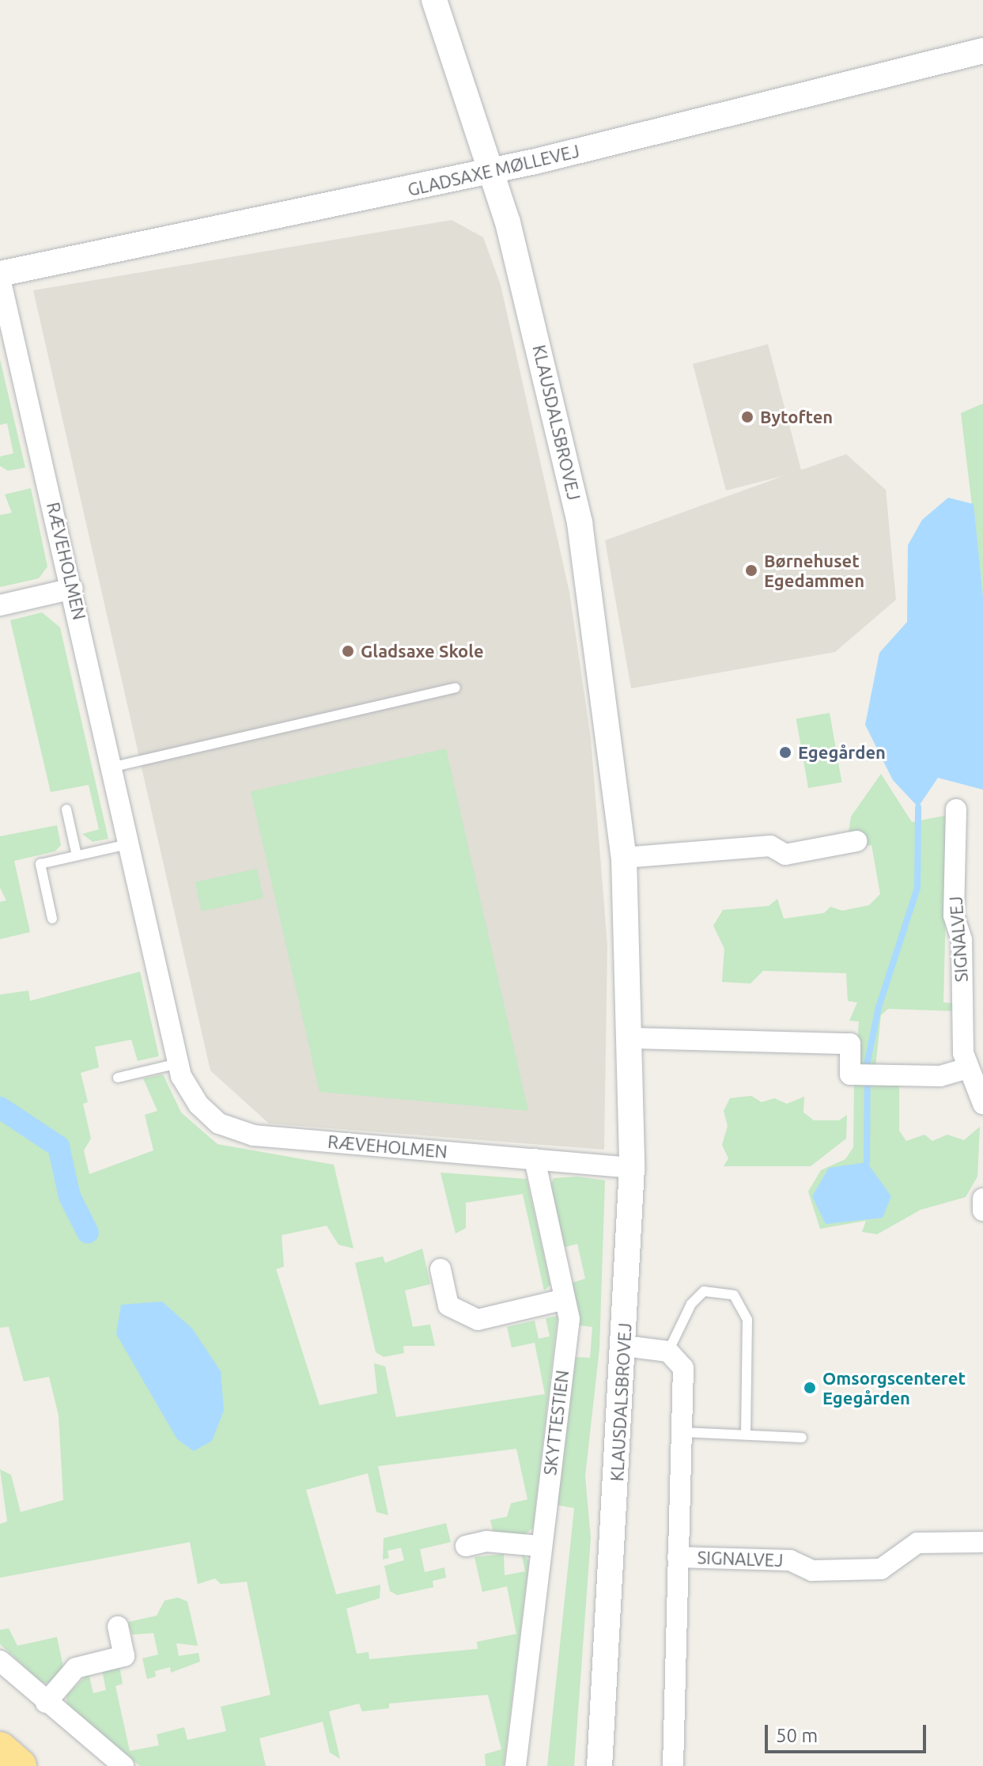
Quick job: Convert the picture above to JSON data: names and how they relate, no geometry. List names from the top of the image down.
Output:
{
  "streets": {
    "street": [
      "GLADSAXE MØLLEVEJ",
      "KLAUSDALSBROVEJ",
      "RÆVEHOLMEN",
      "SIGNALVEJ",
      "SKYTTESTIEN"
    ]
  },
  "crossings": [
    ["GLADSAXE MØLLEVEJ", "KLAUSDALSBROVEJ"],
    ["GLADSAXE MØLLEVEJ", "RÆVEHOLMEN"],
    ["KLAUSDALSBROVEJ", "RÆVEHOLMEN"],
    ["RÆVEHOLMEN", "SKYTTESTIEN"]
  ],
  "places": [
    "Bytoften",
    "Børnehuset Egedammen",
    "Gladsaxe Skole",
    "Egegården",
    "Omsorgscenteret Egegården"
  ],
  "scale_bar": "50 m"
}
